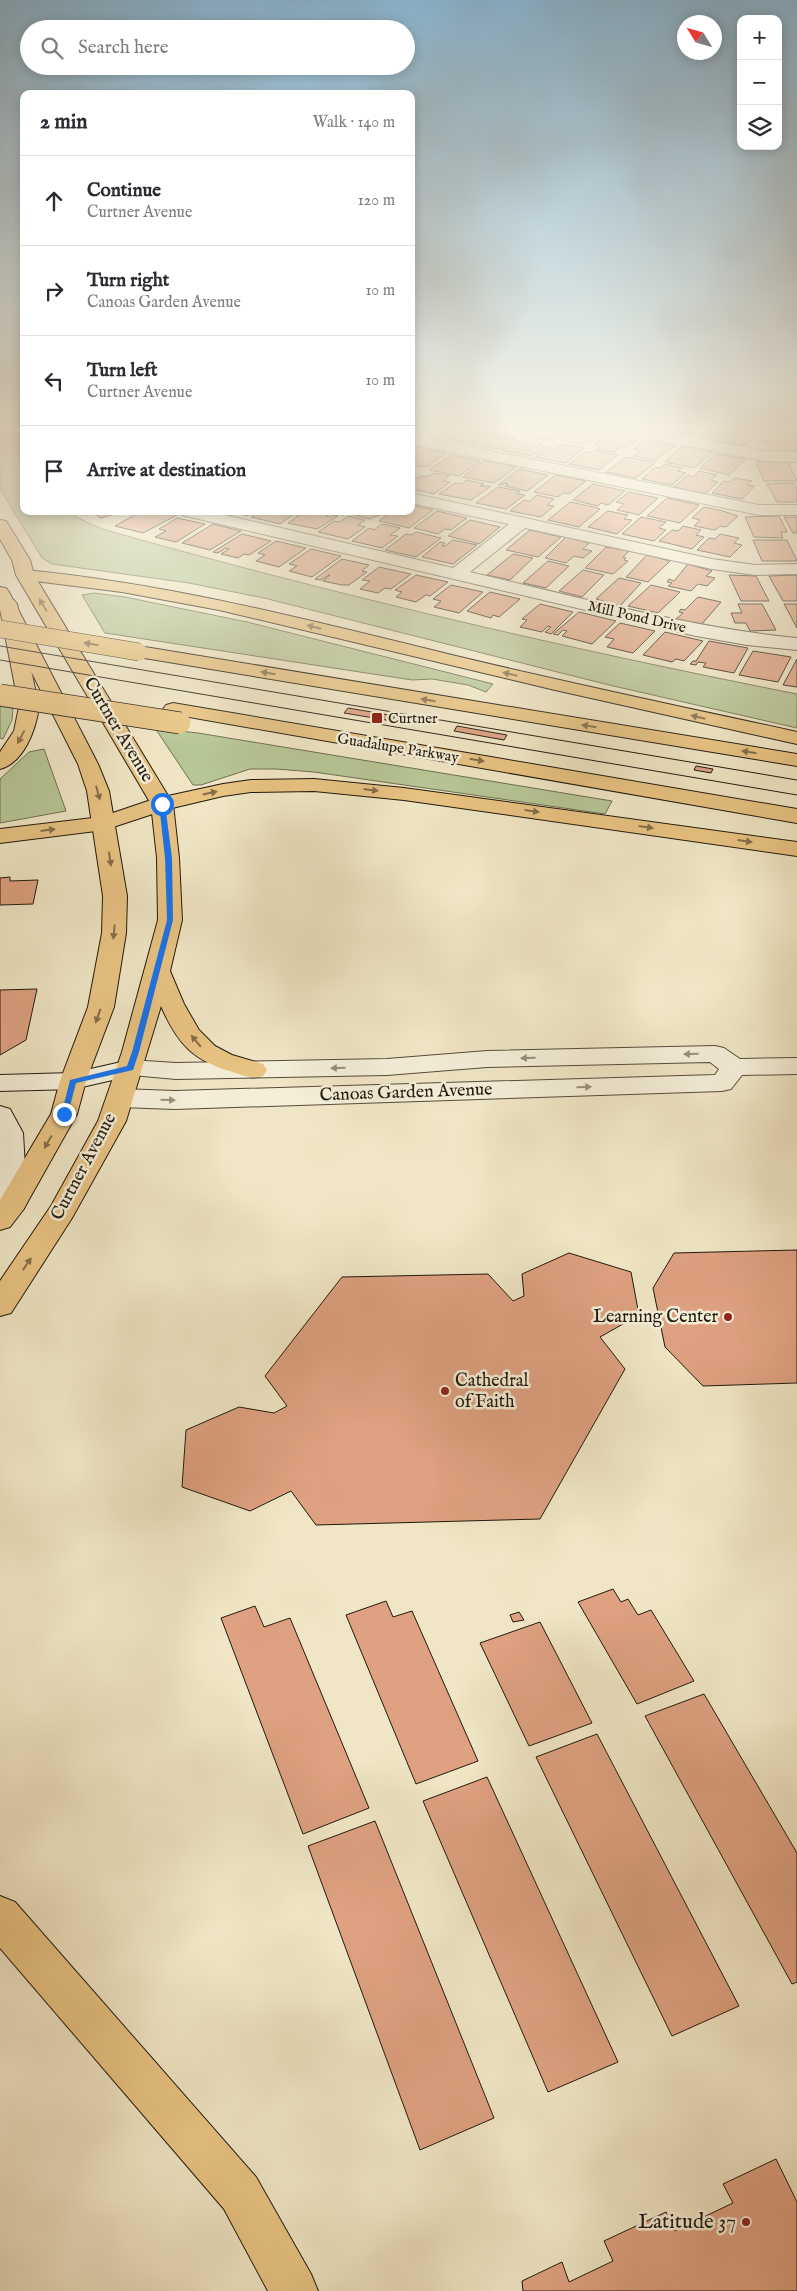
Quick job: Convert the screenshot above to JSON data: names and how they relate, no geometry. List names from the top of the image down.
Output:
{
  "streets": {
    "main road": ["Curtner Avenue", "Guadalupe Parkway"],
    "street": ["Mill Pond Drive", "Canoas Garden Avenue"]
  },
  "crossings": [
    ["Curtner Avenue", "Canoas Garden Avenue"]
  ],
  "places": {
    "transit": ["Curtner"],
    "other": ["Learning Center", "Cathedral of Faith", "Latitude 37"]
  },
  "north": "top left",
  "page": {
    "map_buttons": ["+", "−"],
    "search": "Search here",
    "heading": ["2 min", "Walk · 140 m"],
    "list": [
      ["Continue", "Curtner Avenue", "120 m"],
      ["Turn right", "Canoas Garden Avenue", "10 m"],
      ["Turn left", "Curtner Avenue", "10 m"],
      "Arrive at destination"
    ]
  }
}
